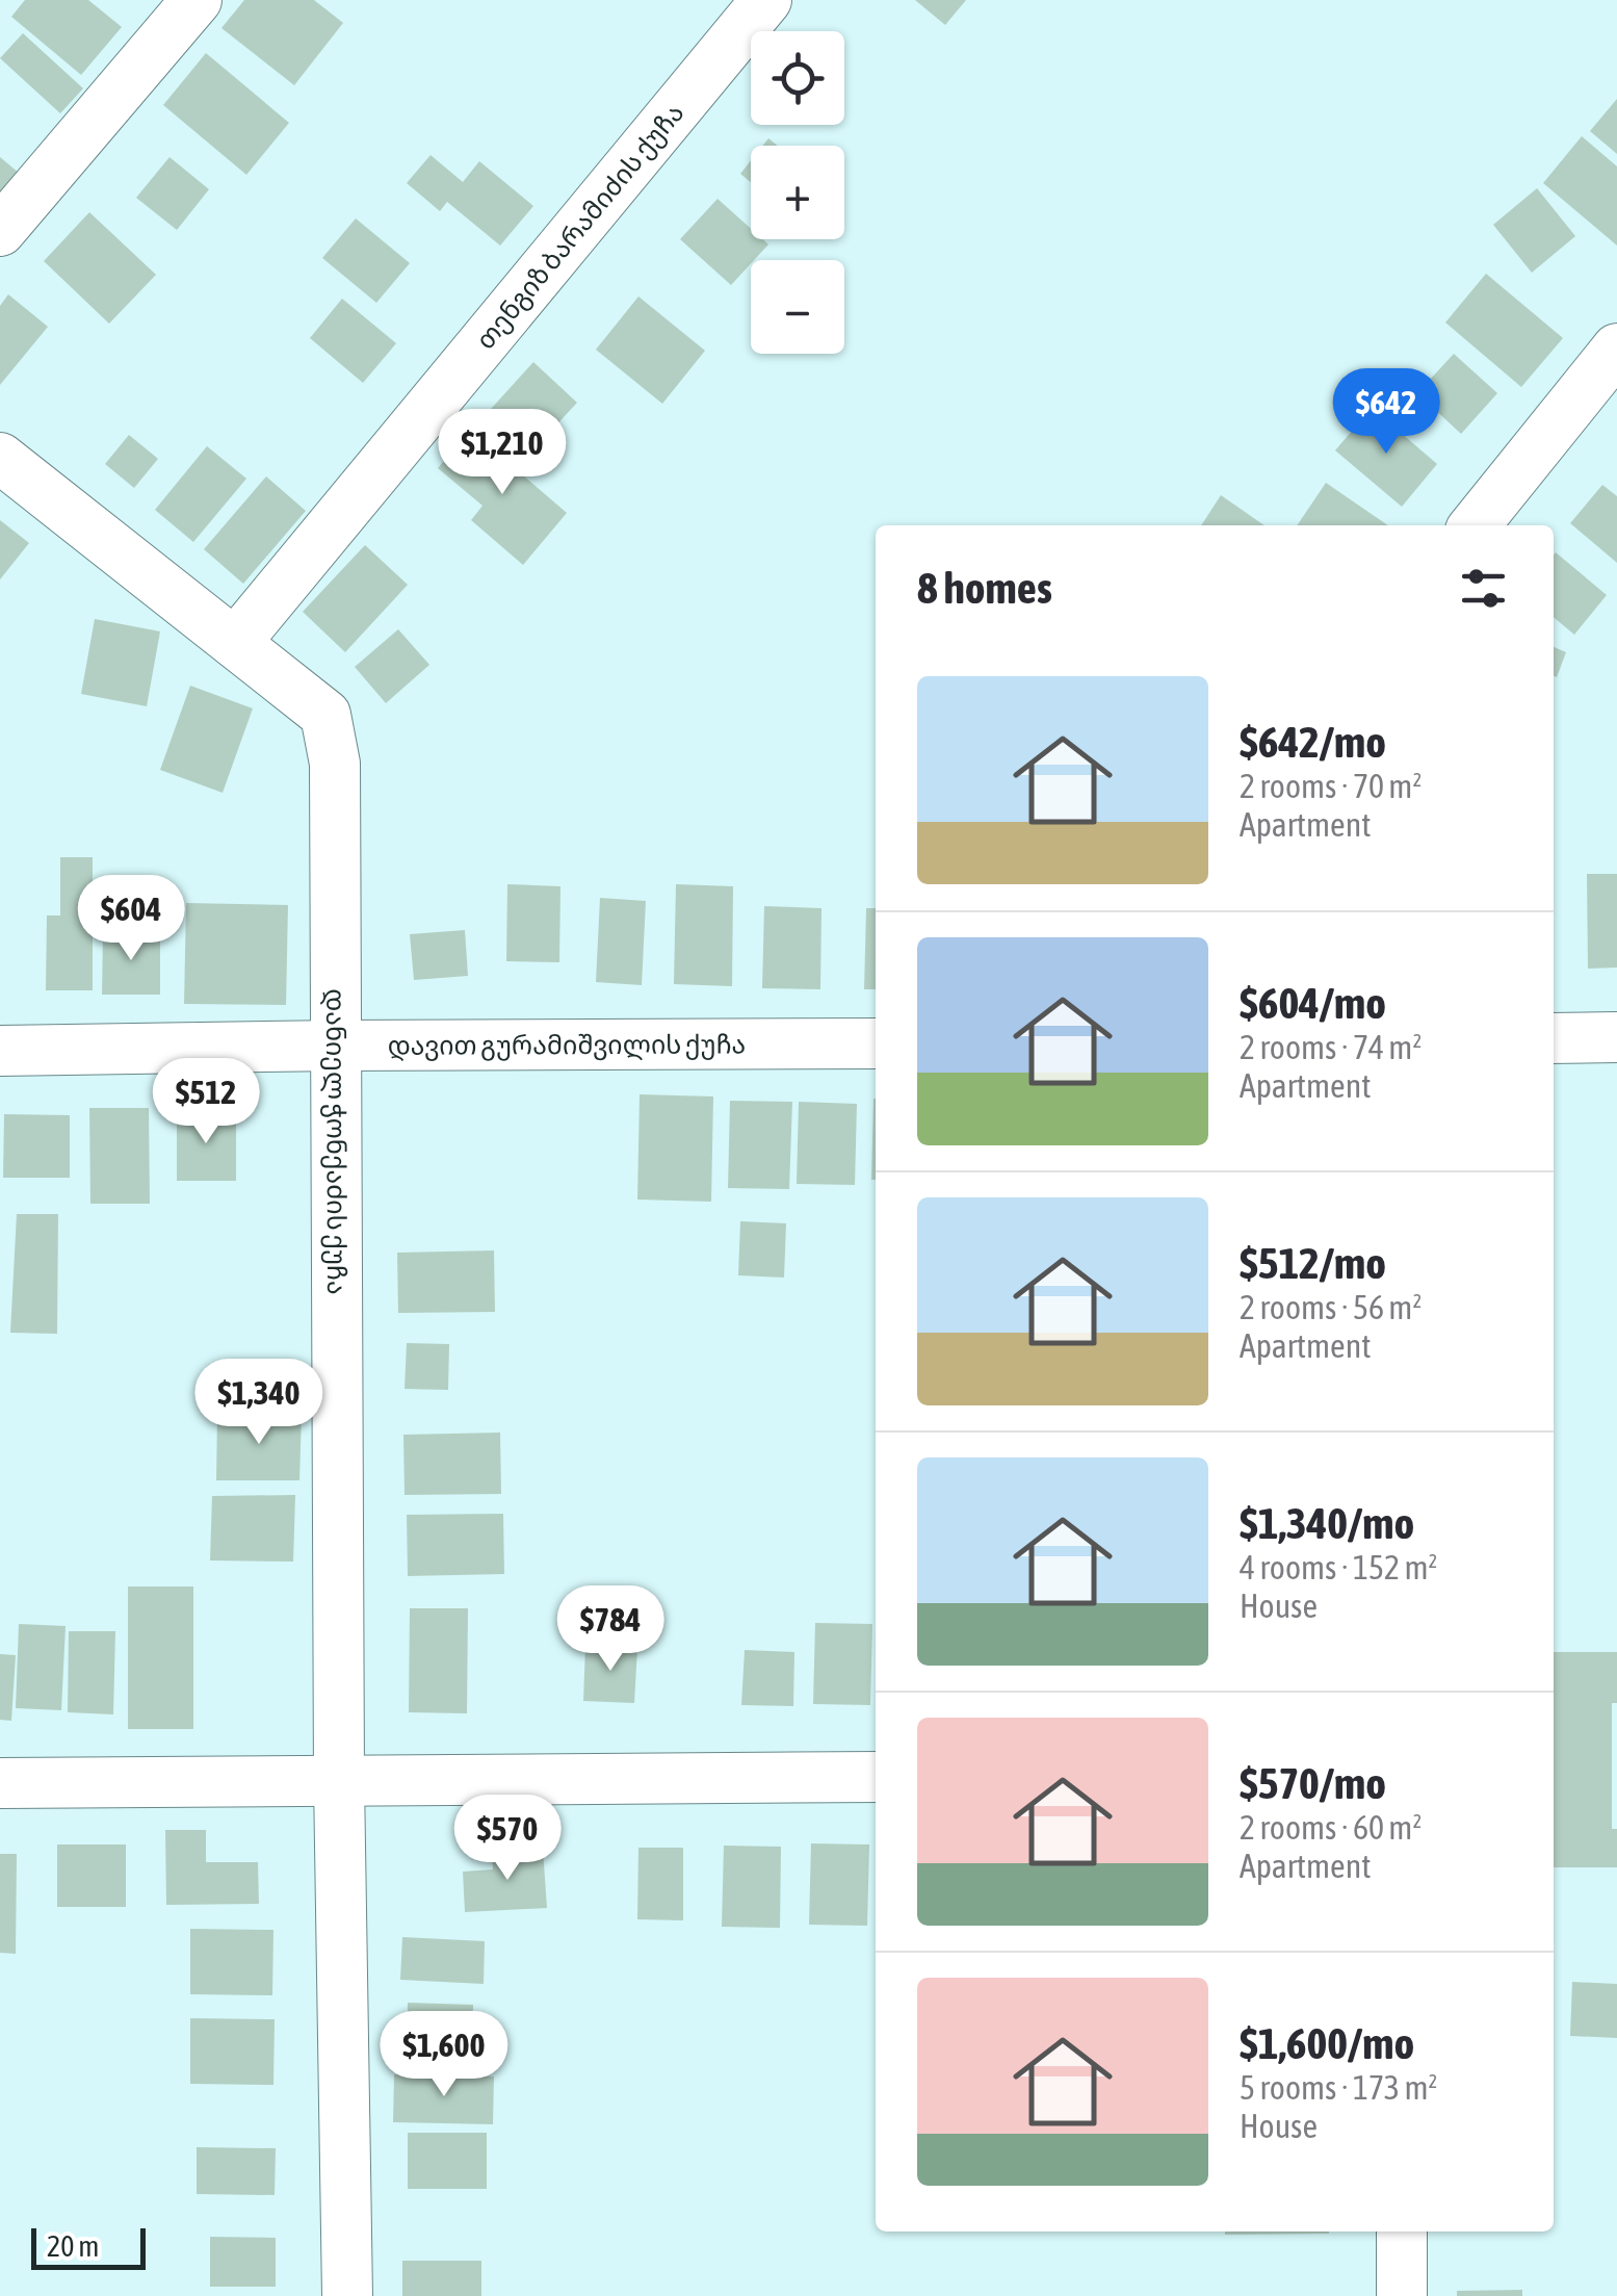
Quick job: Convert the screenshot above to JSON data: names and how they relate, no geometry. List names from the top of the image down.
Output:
{
  "streets": {
    "street": ["თენგიზ ბარამიძის ქუჩა", "დავით გურამიშვილის ქუჩა", "დანიელ ჭონქაძის ქუჩა"]
  },
  "crossings": [
    ["თენგიზ ბარამიძის ქუჩა", "დანიელ ჭონქაძის ქუჩა"],
    ["დავით გურამიშვილის ქუჩა", "დანიელ ჭონქაძის ქუჩა"]
  ],
  "scale_bar": "20 m",
  "page": {
    "map_buttons": ["+", "−"],
    "price": [
      "$642",
      "$1,210",
      "$604",
      "$512",
      "$1,340",
      "$784",
      "$570",
      "$1,600"
    ],
    "heading": "8 homes",
    "list": [
      {
        "name": "$642/mo",
        "note": "2 rooms · 70 m² · Apartment"
      },
      {
        "name": "$604/mo",
        "note": "2 rooms · 74 m² · Apartment"
      },
      {
        "name": "$512/mo",
        "note": "2 rooms · 56 m² · Apartment"
      },
      {
        "name": "$1,340/mo",
        "note": "4 rooms · 152 m² · House"
      },
      {
        "name": "$570/mo",
        "note": "2 rooms · 60 m² · Apartment"
      },
      {
        "name": "$1,600/mo",
        "note": "5 rooms · 173 m² · House"
      }
    ],
    "scale": "20 m"
  }
}
